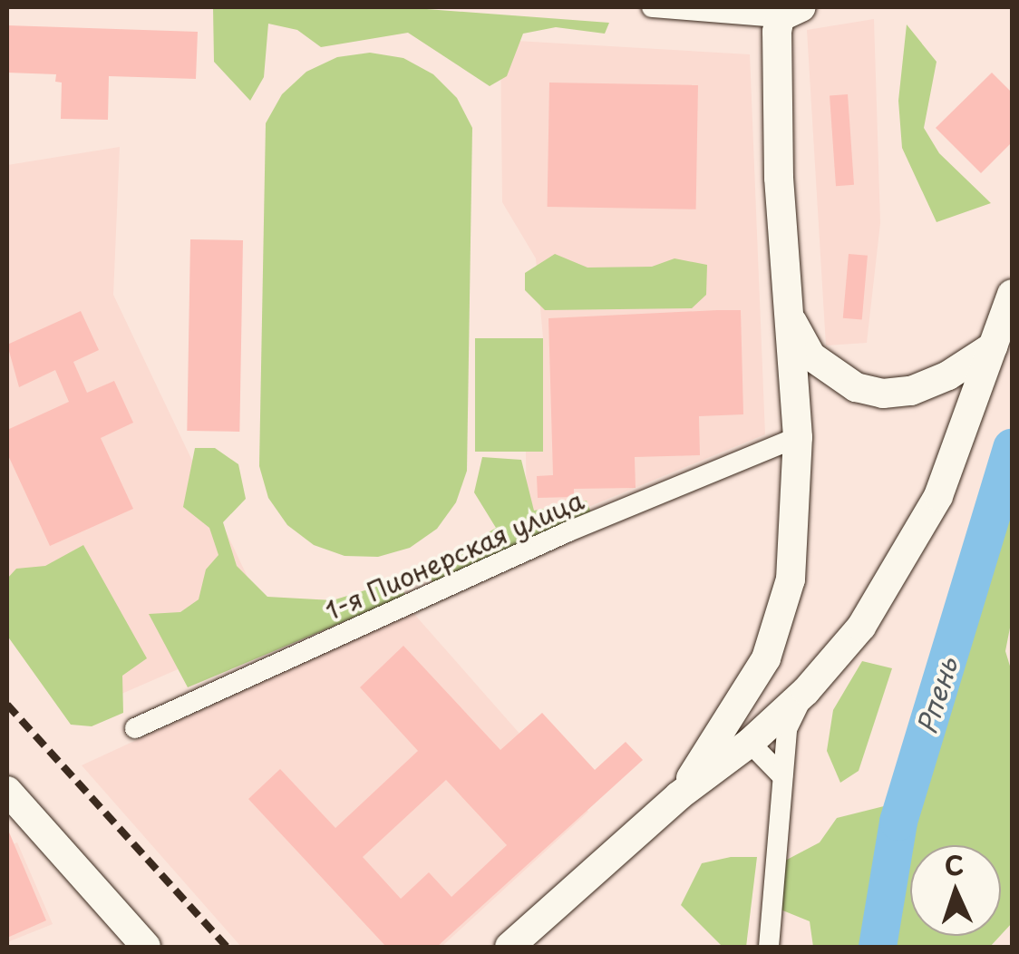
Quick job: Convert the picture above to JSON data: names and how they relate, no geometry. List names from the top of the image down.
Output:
{
  "streets": {
    "street": ["1-я Пионерская улица"]
  },
  "water": ["Рпень"],
  "north": "top"
}
